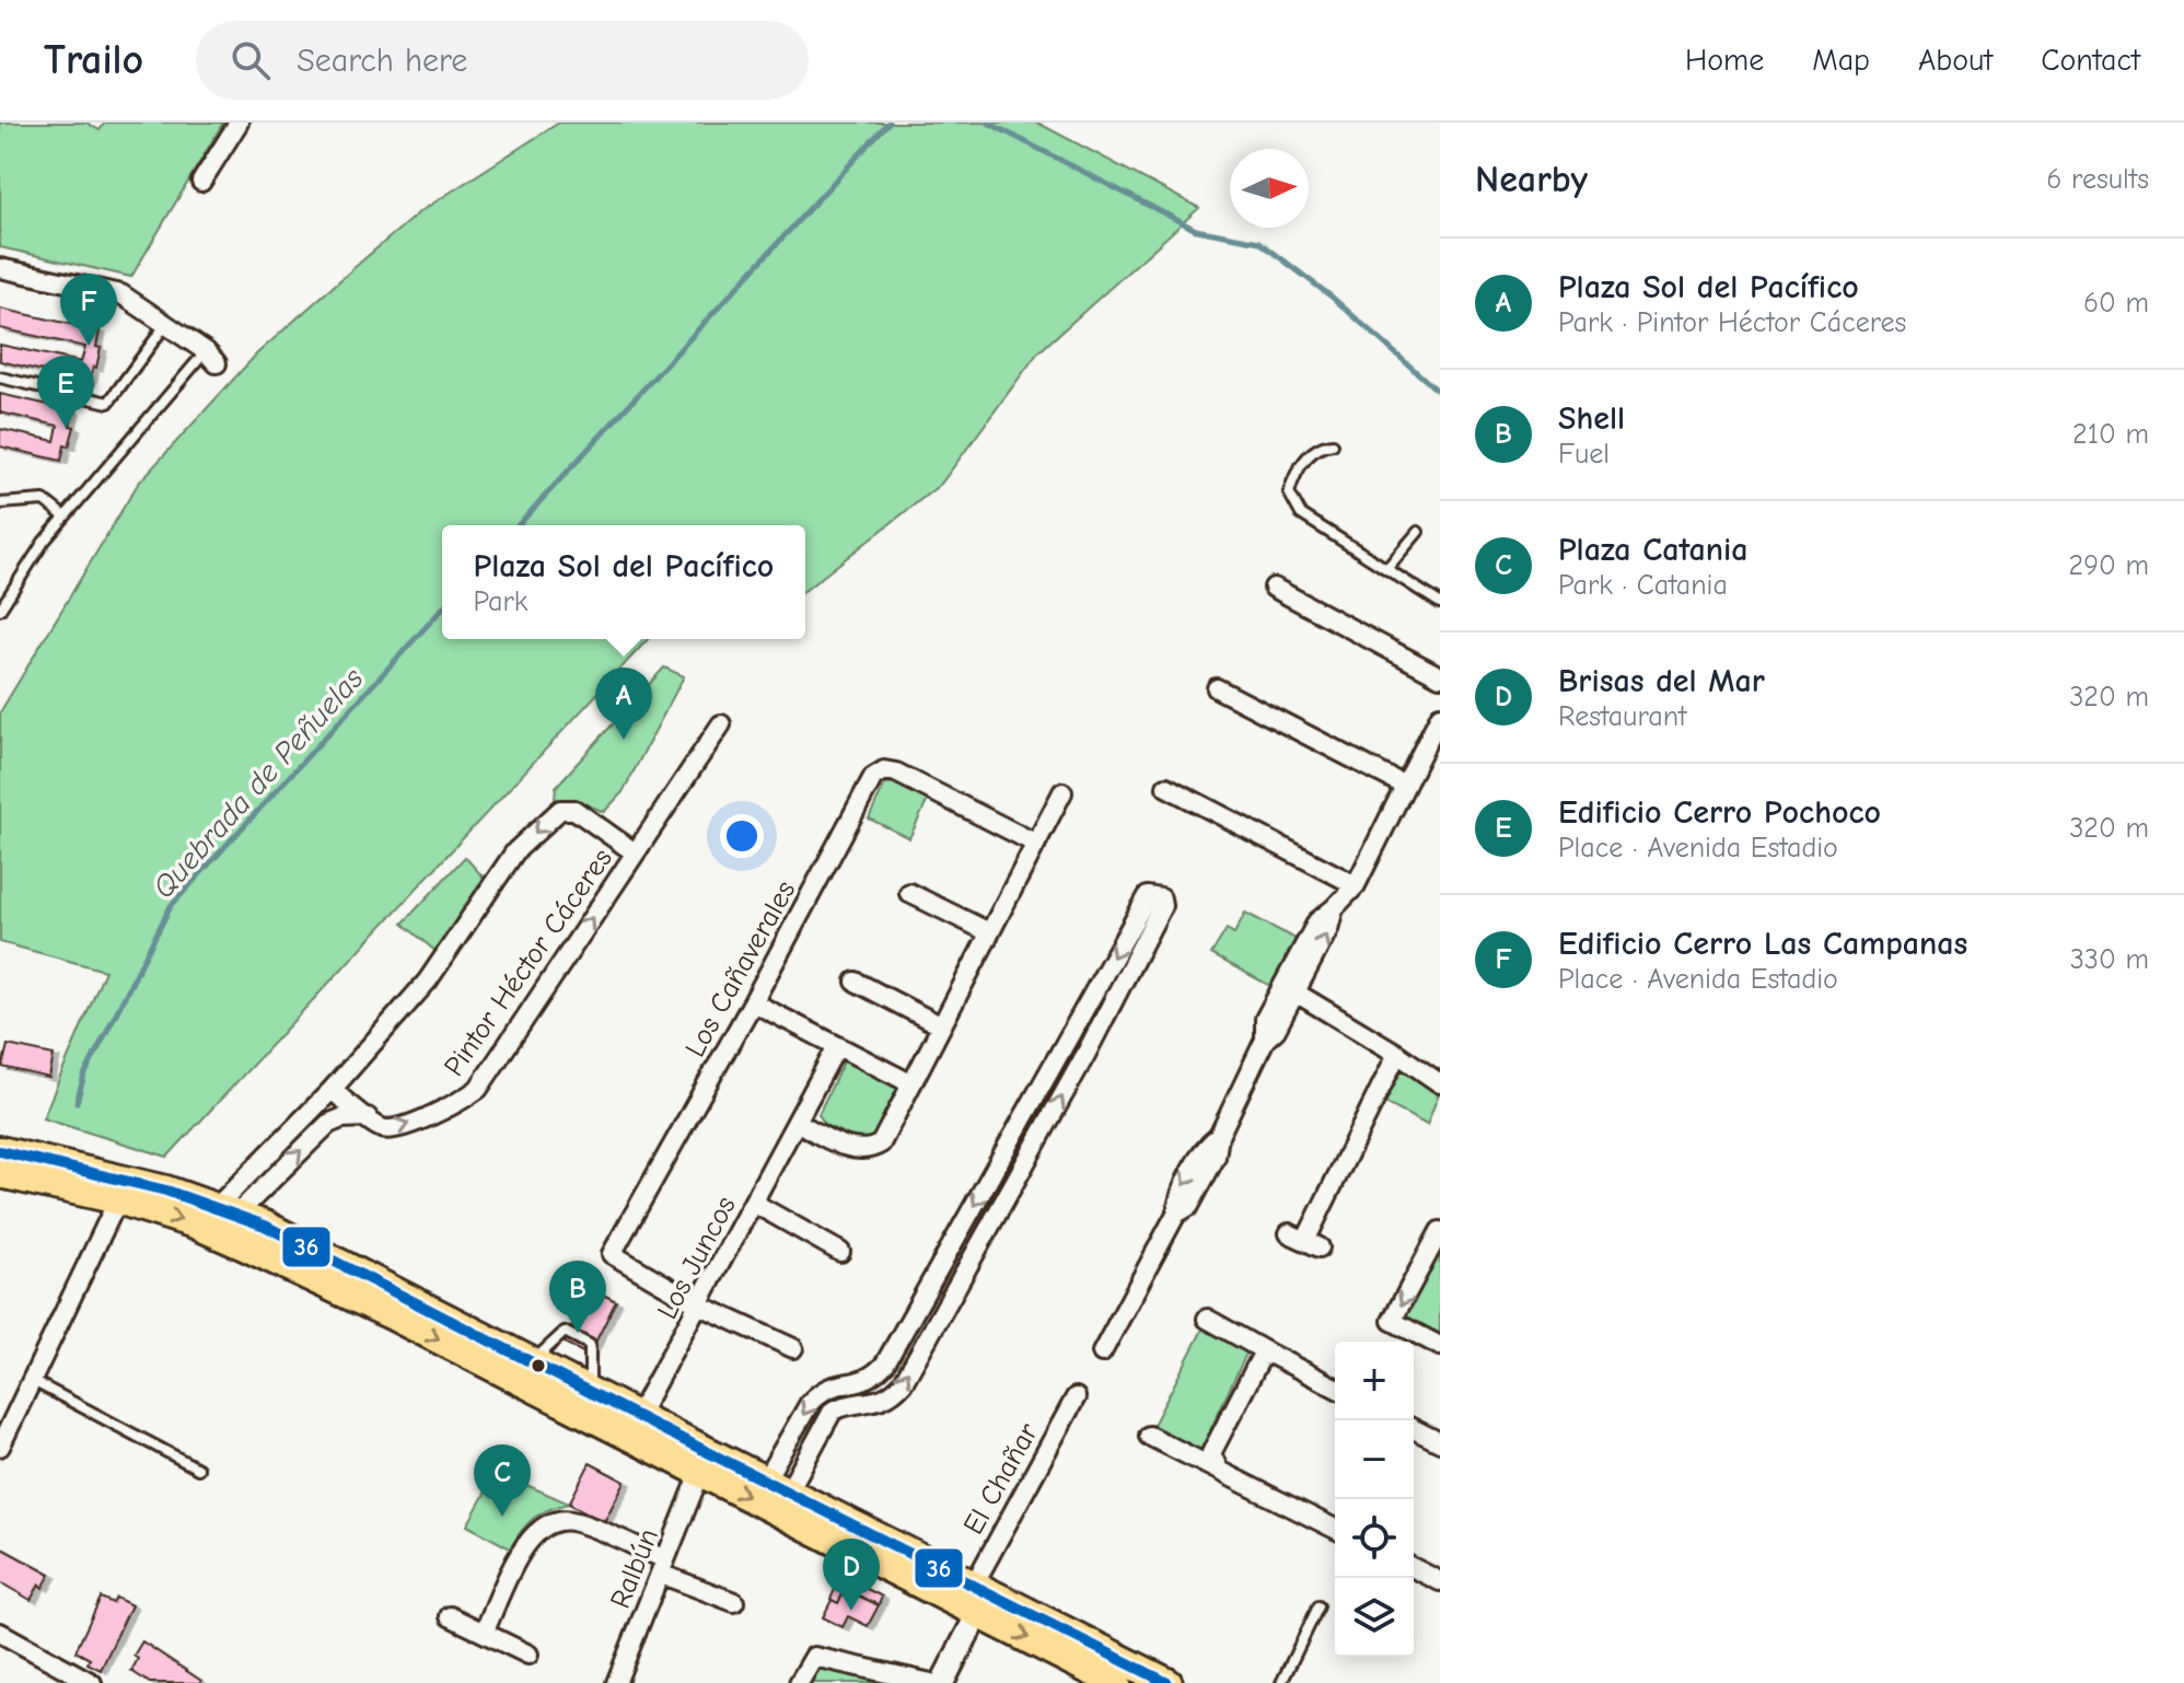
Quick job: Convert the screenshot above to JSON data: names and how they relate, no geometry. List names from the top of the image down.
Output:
{
  "streets": {
    "street": [
      "Pintor Héctor Cáceres",
      "Los Cañaverales",
      "Los Juncos",
      "El Chañar",
      "Ralbún"
    ]
  },
  "crossings": [
    ["Los Cañaverales", "Los Juncos"]
  ],
  "water": ["Quebrada de Peñuelas"],
  "lines": ["transit line 36"],
  "north": "right",
  "page": {
    "header": "Trailo",
    "search": "Search here",
    "nav": [
      "Home",
      "Map",
      "About",
      "Contact"
    ],
    "heading": ["Nearby", "6 results"],
    "list": [
      {
        "mark": "A",
        "name": "Plaza Sol del Pacífico",
        "note": "Park · Pintor Héctor Cáceres",
        "value": "60 m"
      },
      {
        "mark": "B",
        "name": "Shell",
        "note": "Fuel",
        "value": "210 m"
      },
      {
        "mark": "C",
        "name": "Plaza Catania",
        "note": "Park · Catania",
        "value": "290 m"
      },
      {
        "mark": "D",
        "name": "Brisas del Mar",
        "note": "Restaurant",
        "value": "320 m"
      },
      {
        "mark": "E",
        "name": "Edificio Cerro Pochoco",
        "note": "Place · Avenida Estadio",
        "value": "320 m"
      },
      {
        "mark": "F",
        "name": "Edificio Cerro Las Campanas",
        "note": "Place · Avenida Estadio",
        "value": "330 m"
      }
    ],
    "pins": [
      "F",
      "E",
      "A",
      "B",
      "C",
      "D"
    ],
    "popup": ["Plaza Sol del Pacífico", "Park"],
    "map_buttons": ["+", "−"]
  }
}
